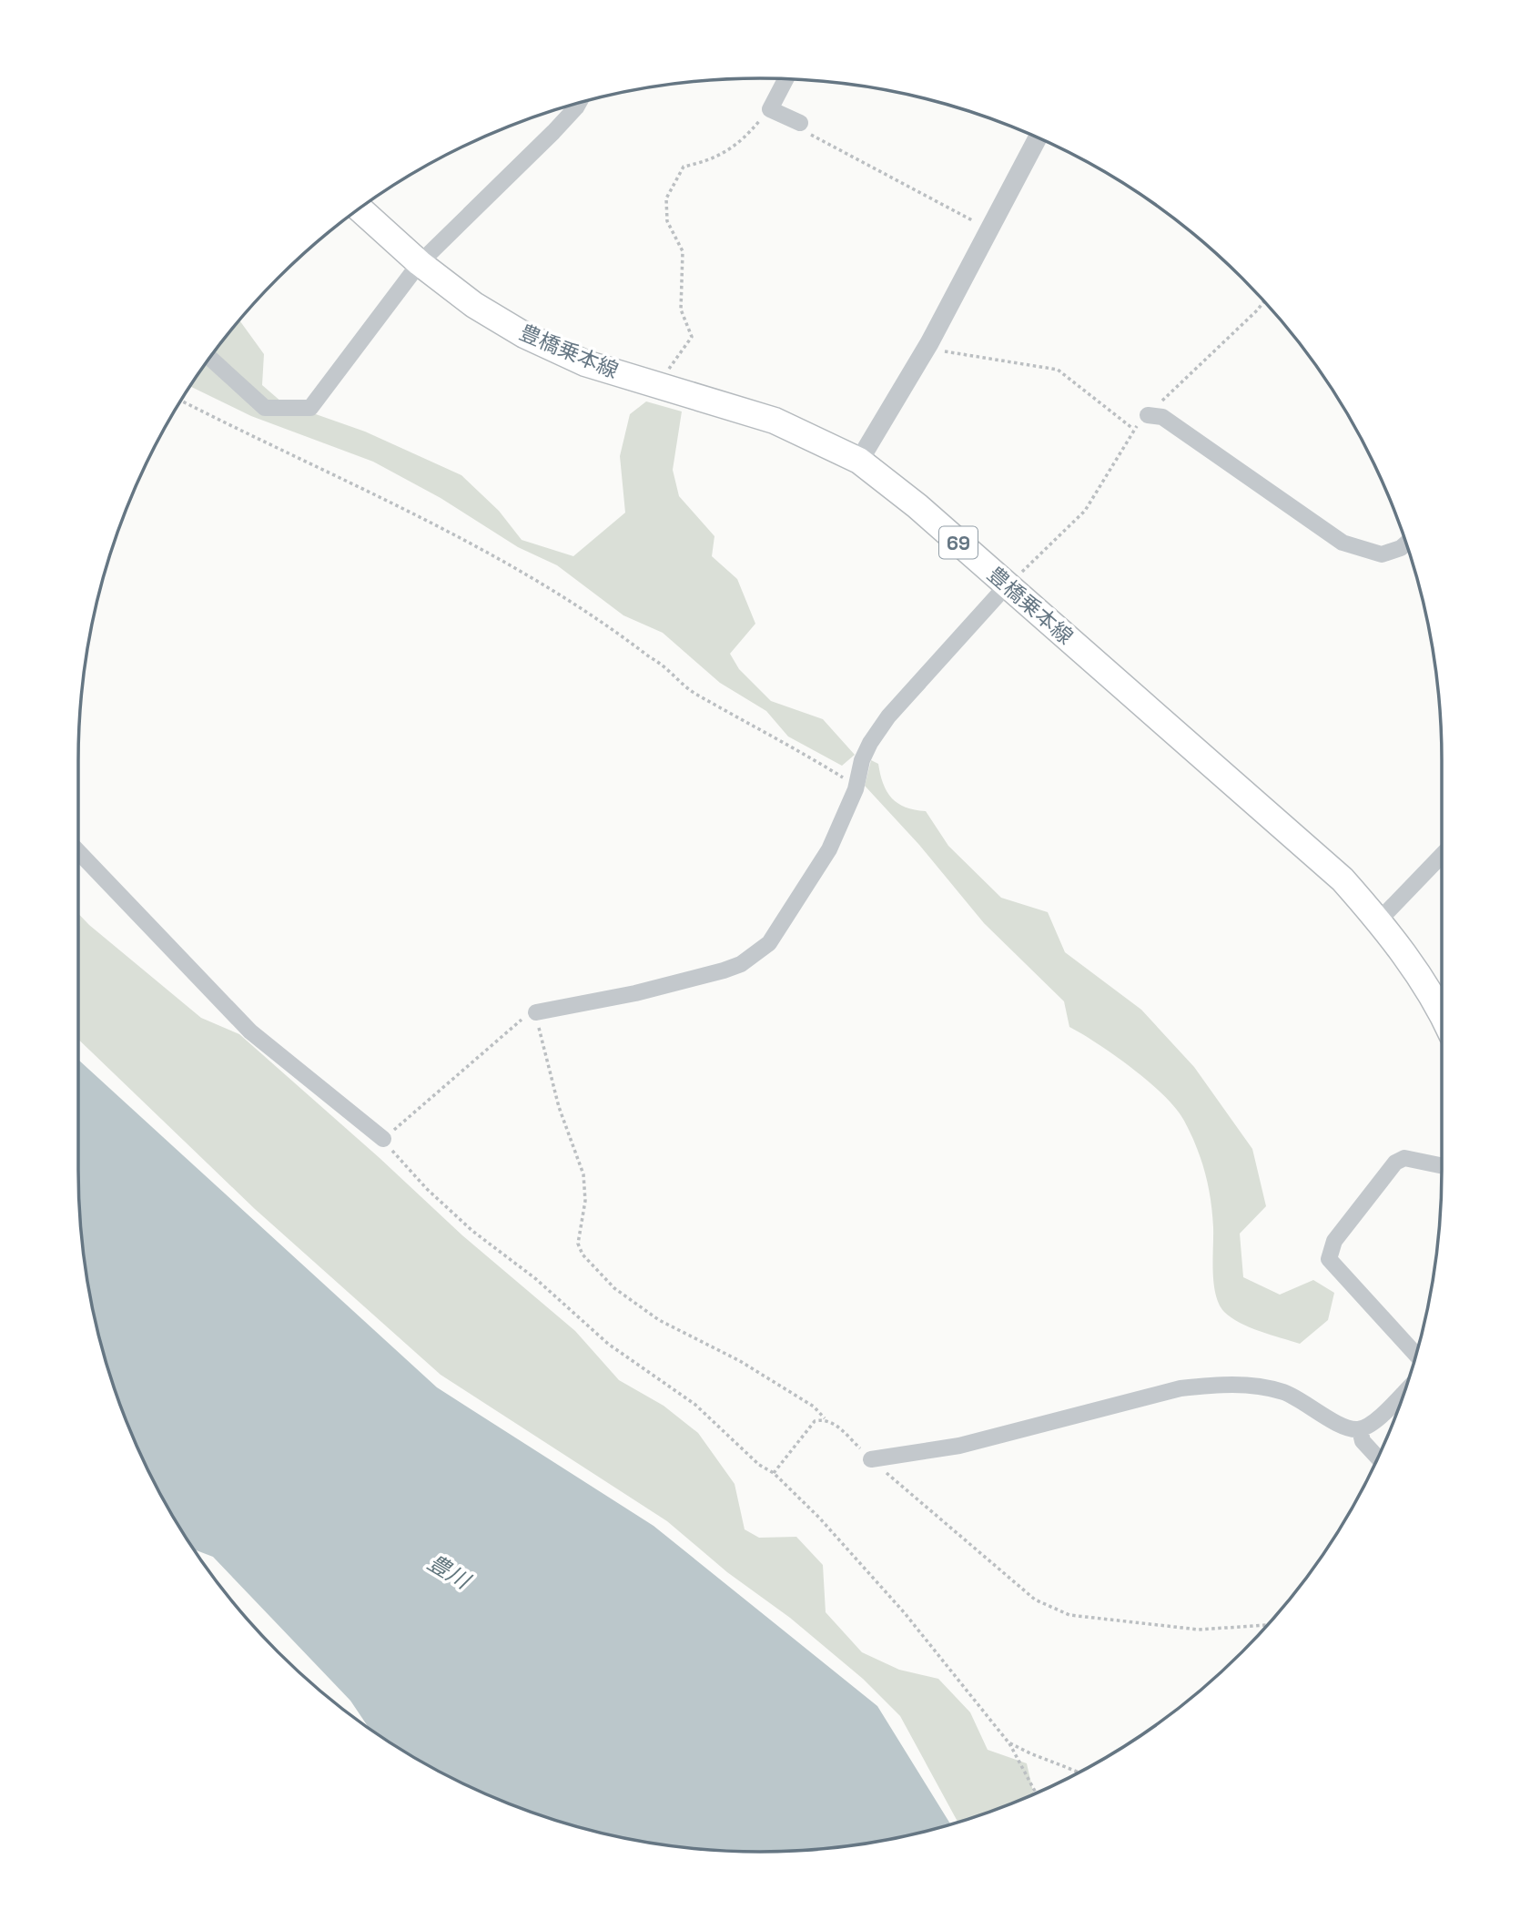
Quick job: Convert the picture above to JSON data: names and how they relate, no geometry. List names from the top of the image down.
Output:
{
  "streets": {
    "main road": ["豊橋乗本線", "69"]
  },
  "water": ["豊川"]
}
